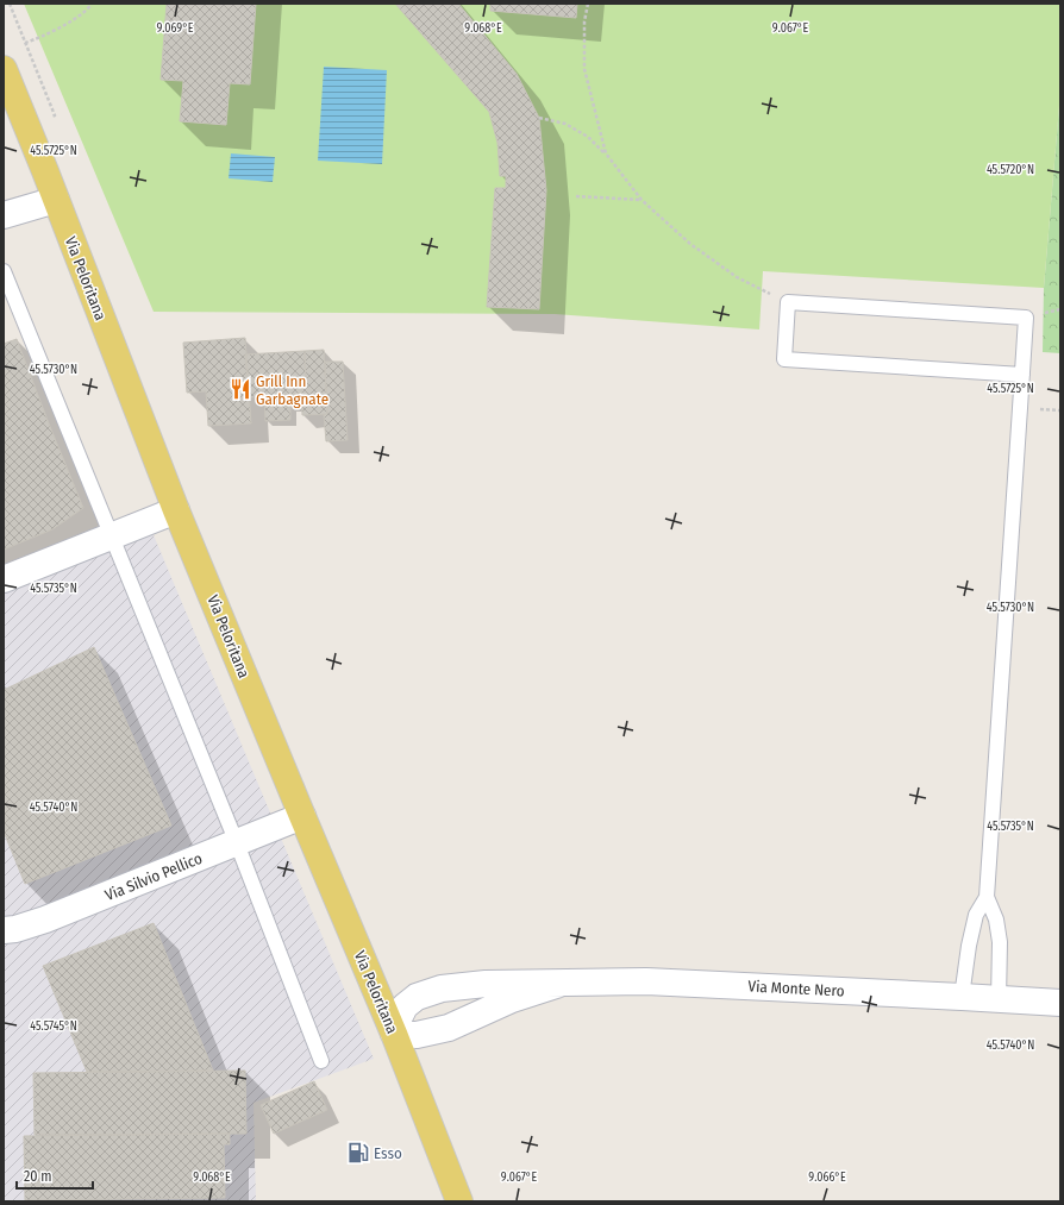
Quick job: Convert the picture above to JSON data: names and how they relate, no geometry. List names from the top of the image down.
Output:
{
  "streets": {
    "main road": ["Via Peloritana"],
    "street": ["Via Silvio Pellico", "Via Monte Nero"]
  },
  "crossings": [
    ["Via Peloritana", "Via Silvio Pellico"],
    ["Via Peloritana", "Via Monte Nero"]
  ],
  "places": {
    "restaurant": ["Grill Inn Garbagnate"],
    "fuel station": ["Esso"]
  },
  "scale_bar": "20 m",
  "coordinates": [
    "9.069°E",
    "9.068°E",
    "9.067°E",
    "45.5725°N",
    "45.5720°N",
    "45.5730°N",
    "45.5735°N",
    "45.5740°N",
    "45.5745°N",
    "9.066°E"
  ]
}
